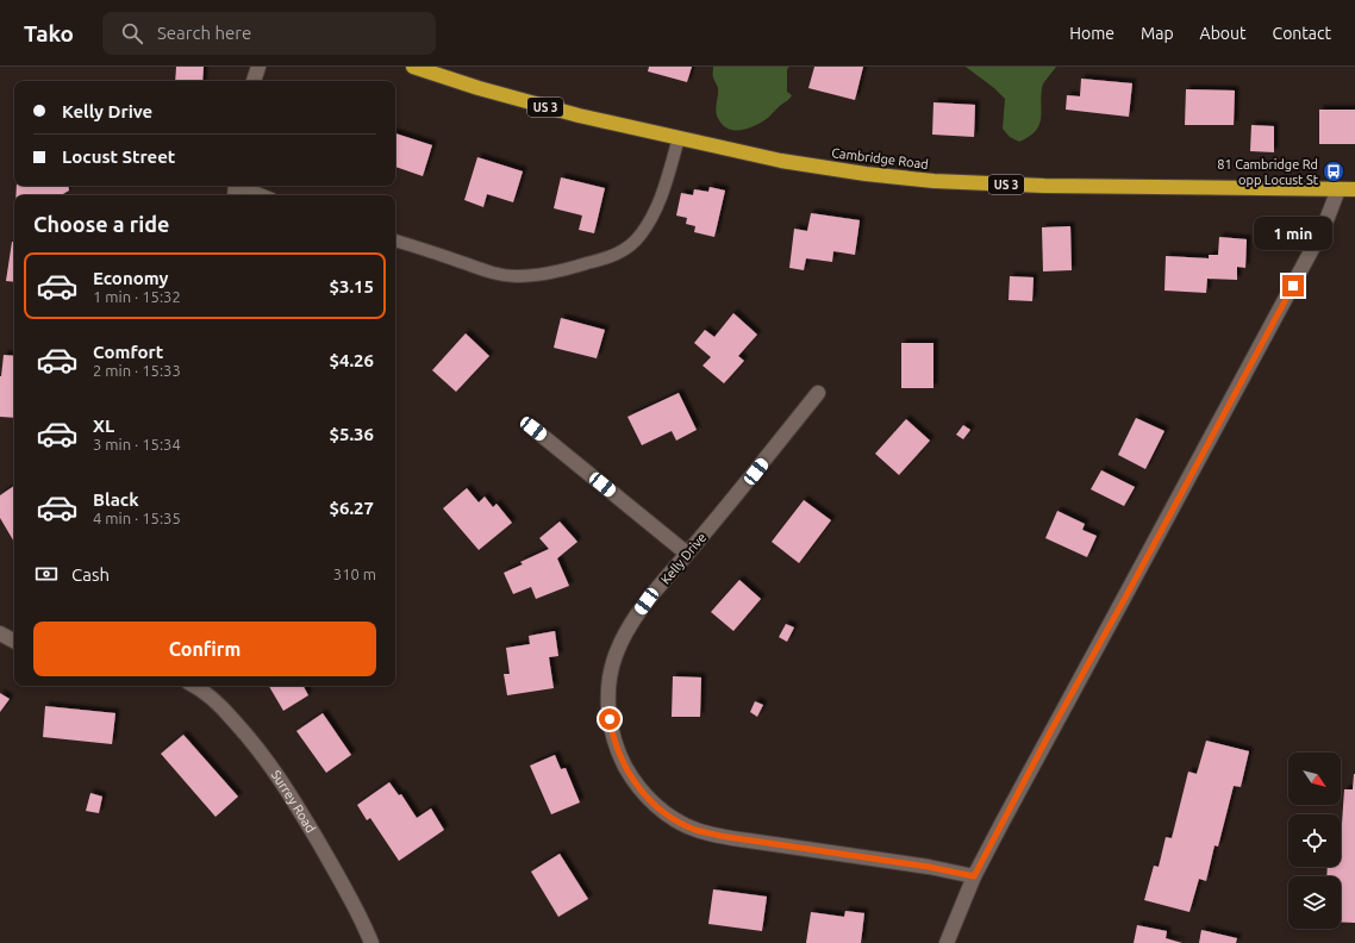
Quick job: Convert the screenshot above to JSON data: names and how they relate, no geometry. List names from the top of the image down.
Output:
{
  "streets": {
    "highway": ["US 3", "Cambridge Road"],
    "street": ["Kelly Drive", "Surrey Road"]
  },
  "places": {
    "bus stop": ["81 Cambridge Rd opp Locust St"]
  },
  "north": "bottom right",
  "page": {
    "header": "Tako",
    "search": "Search here",
    "nav": [
      "Home",
      "Map",
      "About",
      "Contact"
    ],
    "banner": ["Kelly Drive", "Locust Street"],
    "heading": "Choose a ride",
    "bubble": "1 min",
    "list": [
      {
        "name": "Economy",
        "note": "1 min · 15:32",
        "value": "$3.15"
      },
      {
        "name": "Comfort",
        "note": "2 min · 15:33",
        "value": "$4.26"
      },
      {
        "name": "XL",
        "note": "3 min · 15:34",
        "value": "$5.36"
      },
      {
        "name": "Black",
        "note": "4 min · 15:35",
        "value": "$6.27"
      }
    ],
    "pay": ["Cash", "310 m"],
    "buttons": "Confirm"
  }
}
